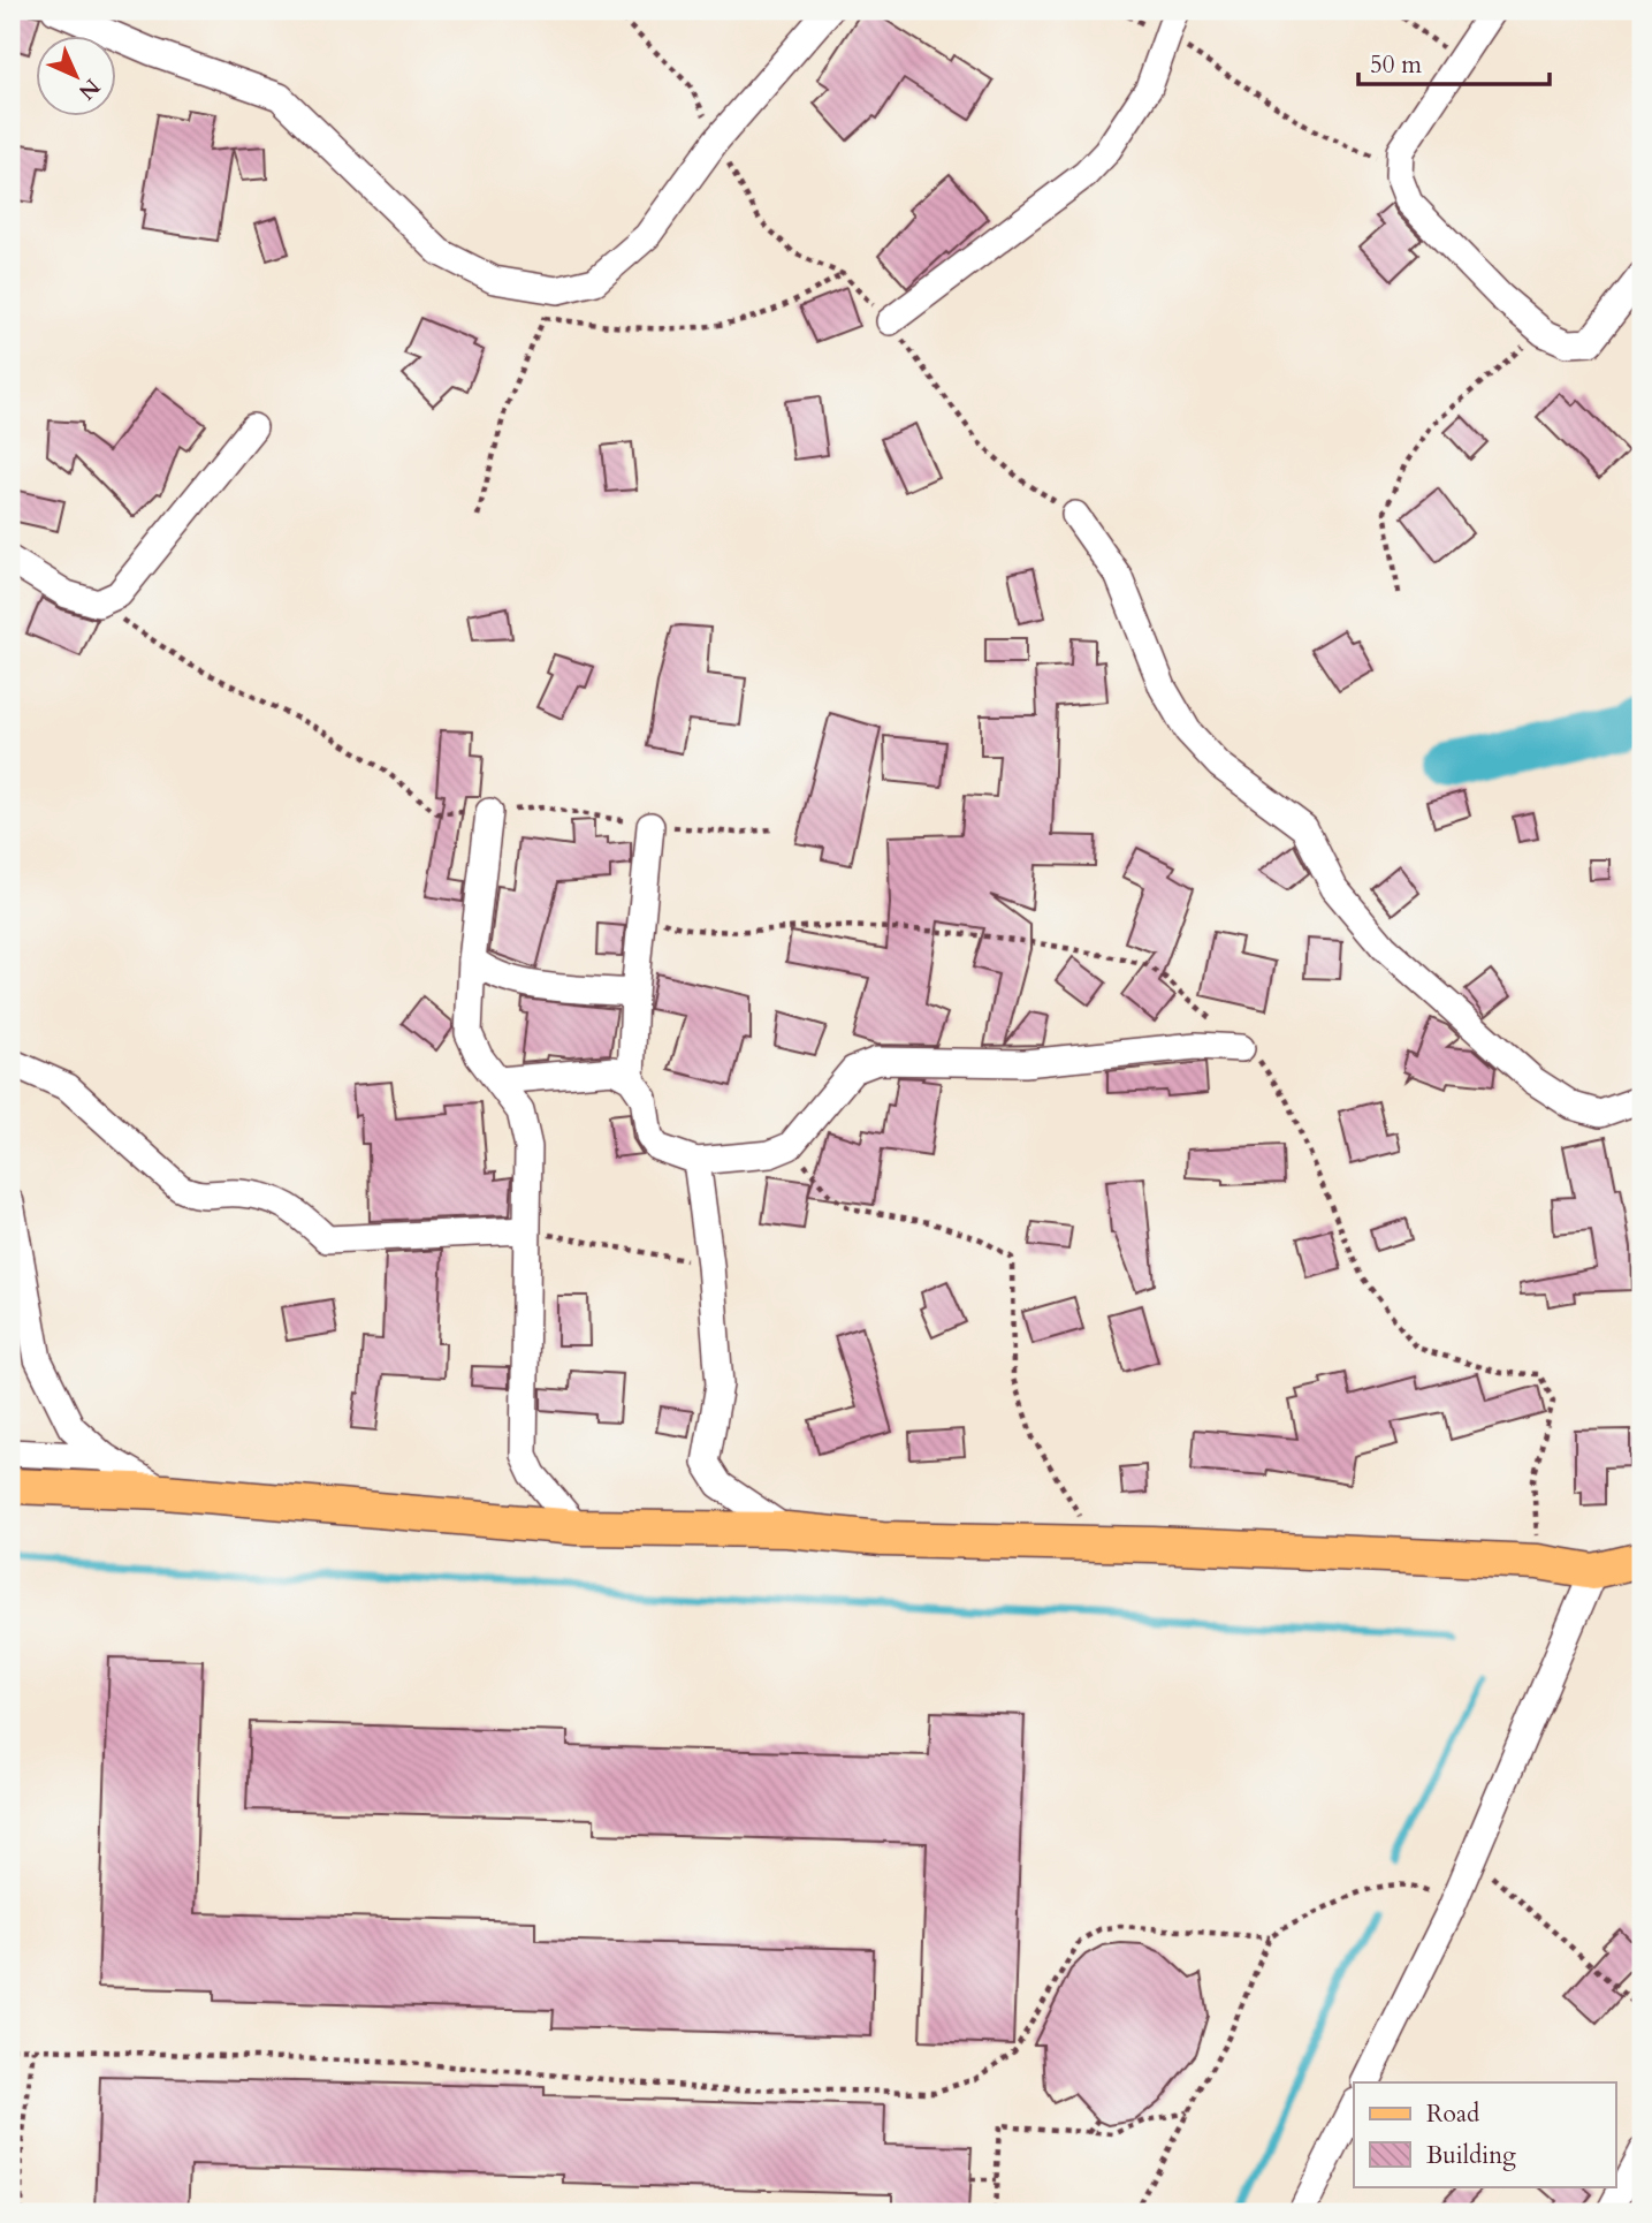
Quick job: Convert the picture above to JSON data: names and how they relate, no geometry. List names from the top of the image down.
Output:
{
  "legend": ["Road", "Building"],
  "scale_bar": "50 m",
  "north": "bottom right"
}
